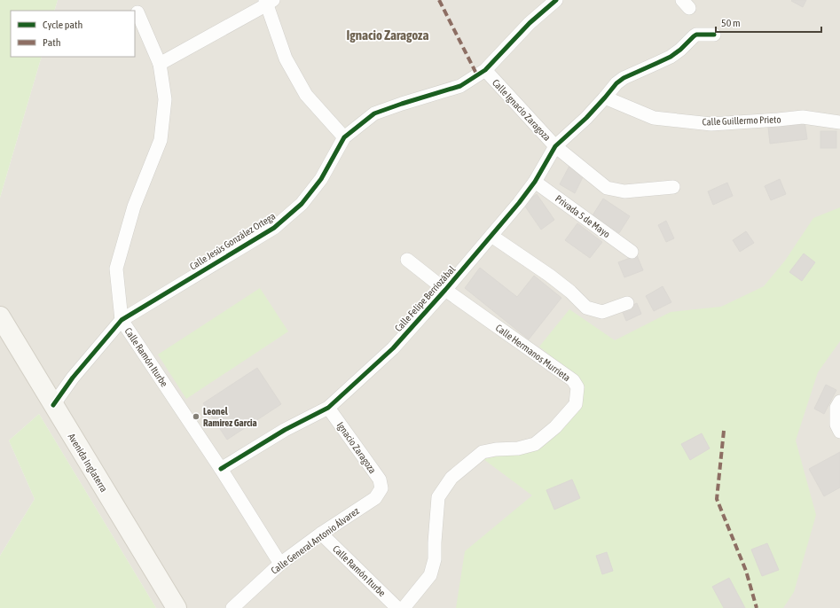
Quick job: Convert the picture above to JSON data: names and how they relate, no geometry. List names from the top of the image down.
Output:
{
  "streets": {
    "main road": ["Avenida Inglaterra"],
    "street": [
      "Calle Ignacio Zaragoza",
      "Calle Guillermo Prieto",
      "Privada 5 de Mayo",
      "Calle Jesús González Ortega",
      "Calle Felipe Berriozábal",
      "Calle Hermanos Murrieta",
      "Calle Ramón Iturbe",
      "Ignacio Zaragoza",
      "Calle General Antonio Álvarez"
    ]
  },
  "crossings": [
    ["Calle Ignacio Zaragoza", "Calle Jesús González Ortega"],
    ["Calle Ignacio Zaragoza", "Calle Felipe Berriozábal"],
    ["Calle Guillermo Prieto", "Calle Felipe Berriozábal"],
    ["Privada 5 de Mayo", "Calle Felipe Berriozábal"],
    ["Calle Jesús González Ortega", "Calle Ramón Iturbe"],
    ["Calle Jesús González Ortega", "Avenida Inglaterra"],
    ["Calle Felipe Berriozábal", "Calle Hermanos Murrieta"],
    ["Calle Felipe Berriozábal", "Calle Ramón Iturbe"],
    ["Calle Felipe Berriozábal", "Ignacio Zaragoza"],
    ["Calle Ramón Iturbe", "Calle General Antonio Álvarez"],
    ["Ignacio Zaragoza", "Calle General Antonio Álvarez"]
  ],
  "districts": ["Ignacio Zaragoza"],
  "places": ["Leonel Ramirez Garcia"],
  "legend": ["Cycle path", "Path"],
  "scale_bar": "50 m"
}
